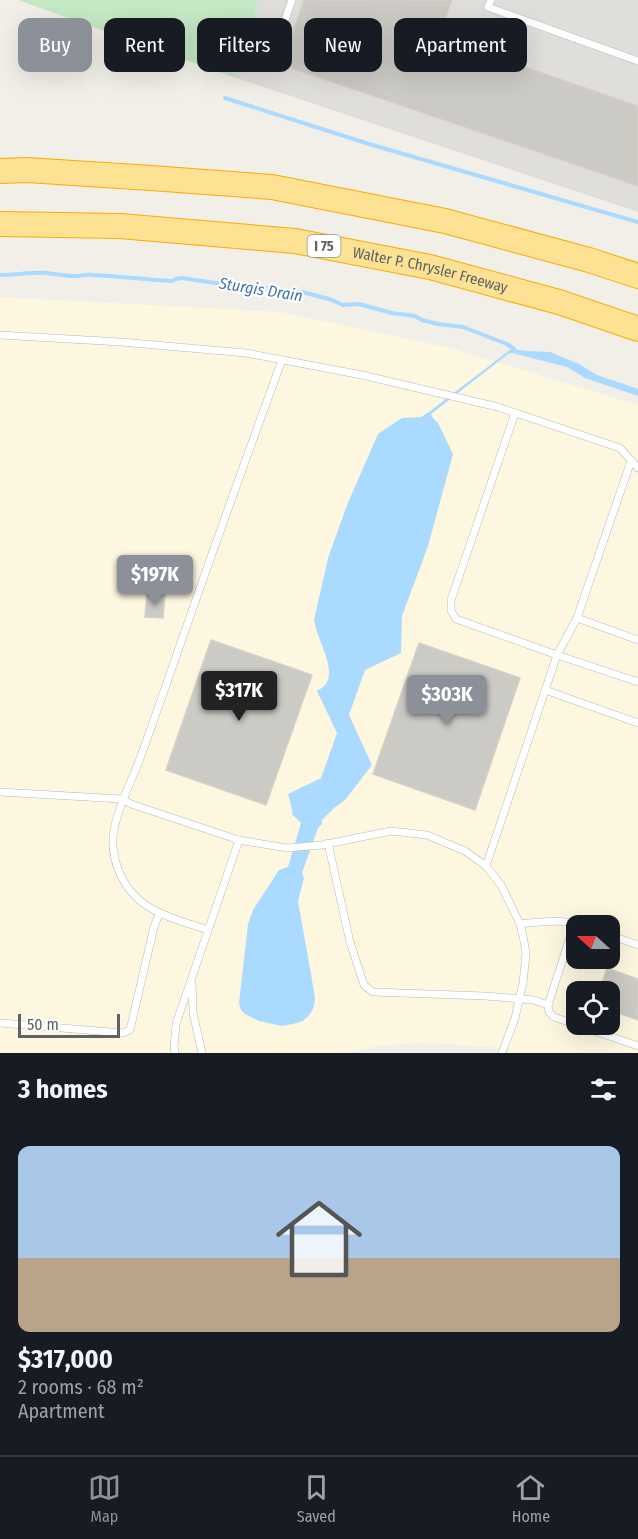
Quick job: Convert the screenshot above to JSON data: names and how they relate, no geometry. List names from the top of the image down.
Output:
{
  "streets": {
    "highway": ["I 75", "Walter P. Chrysler Freeway"]
  },
  "water": ["Sturgis Drain"],
  "scale_bar": "50 m",
  "north": "left",
  "page": {
    "chip": [
      "Buy",
      "Rent",
      "Filters",
      "New",
      "Apartment"
    ],
    "price": ["$197K", "$317K", "$303K"],
    "scale": "50 m",
    "heading": "3 homes",
    "list": [
      {
        "name": "$317,000",
        "note": "2 rooms · 68 m² · Apartment"
      }
    ],
    "tabs": ["Map", "Saved", "Home"]
  }
}
